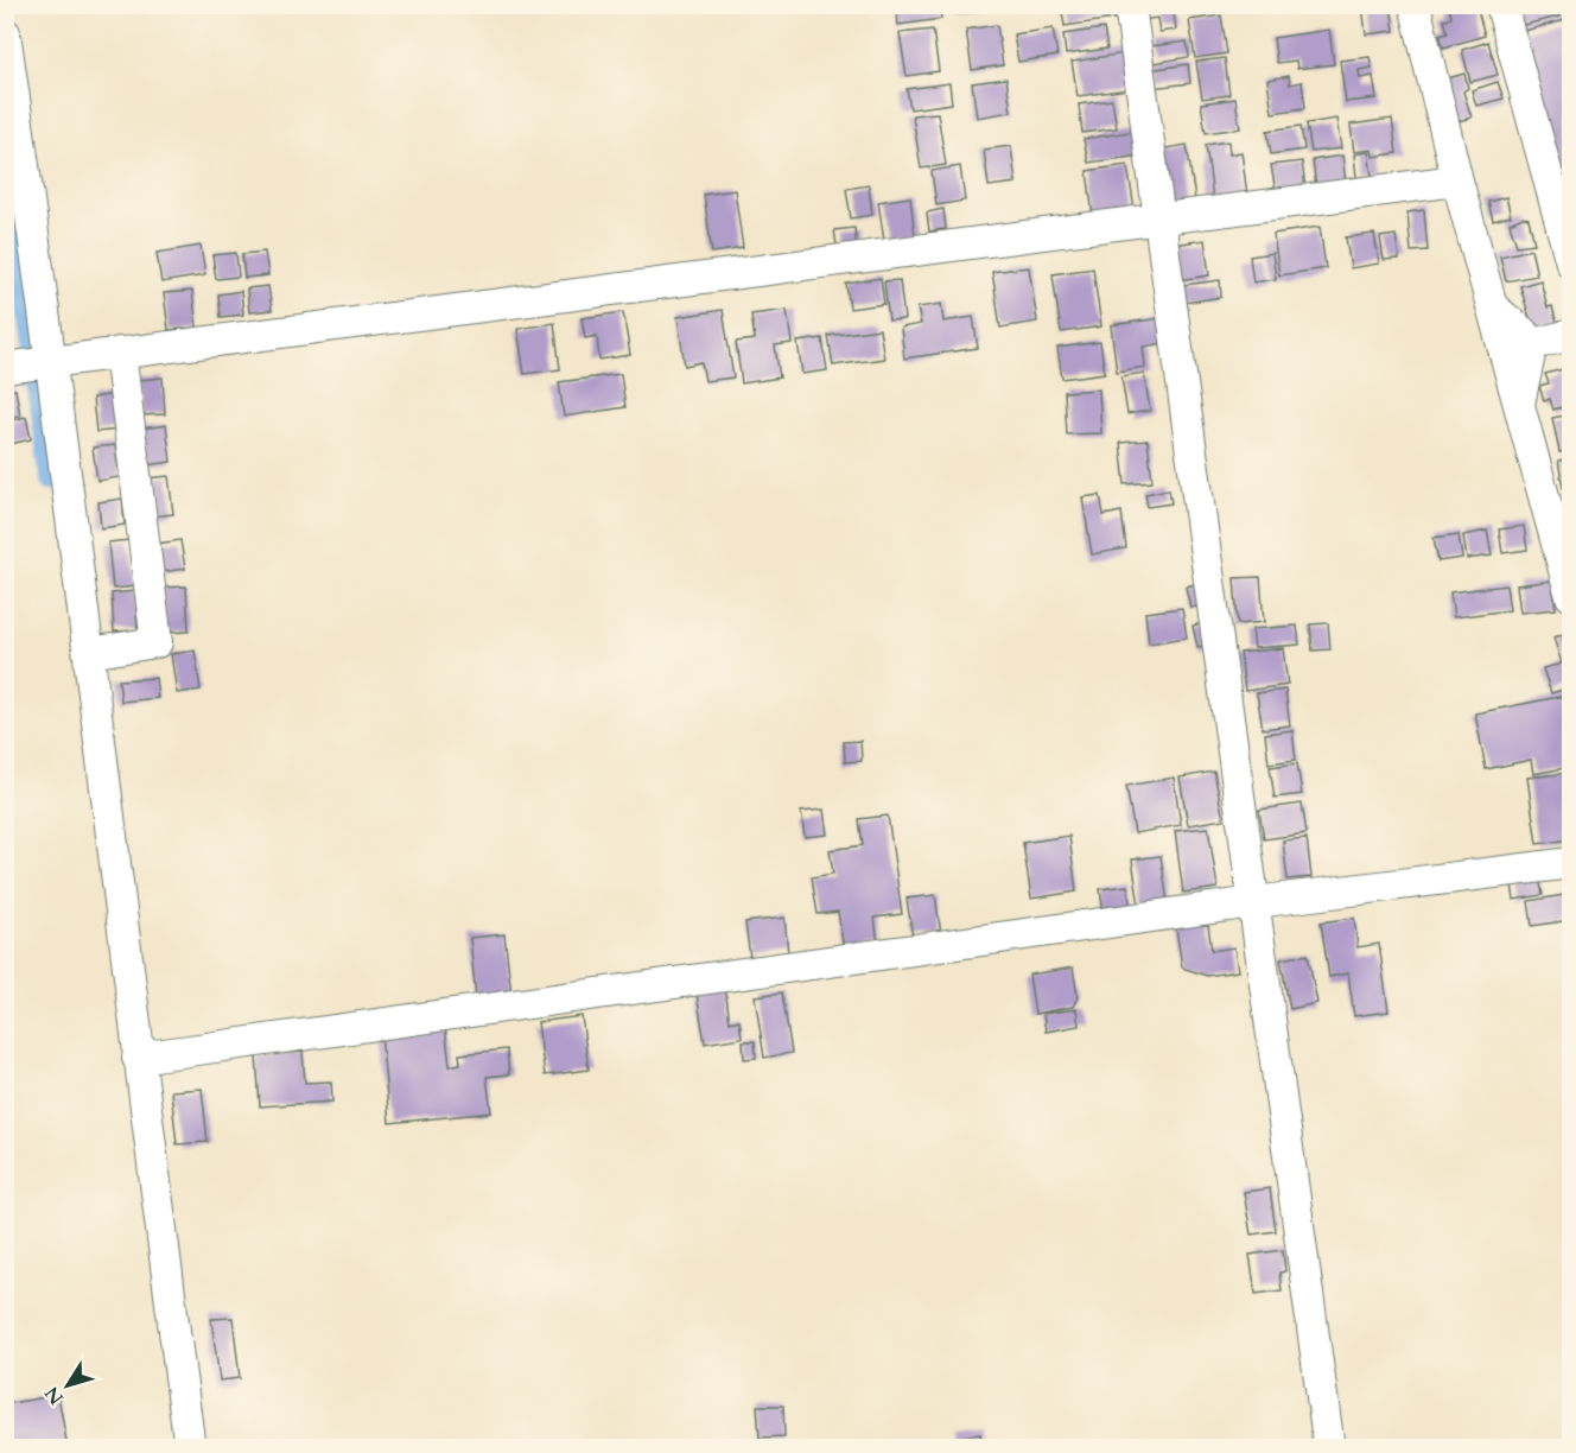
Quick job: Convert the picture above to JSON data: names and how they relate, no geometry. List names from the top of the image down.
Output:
{
  "north": "bottom left"
}
